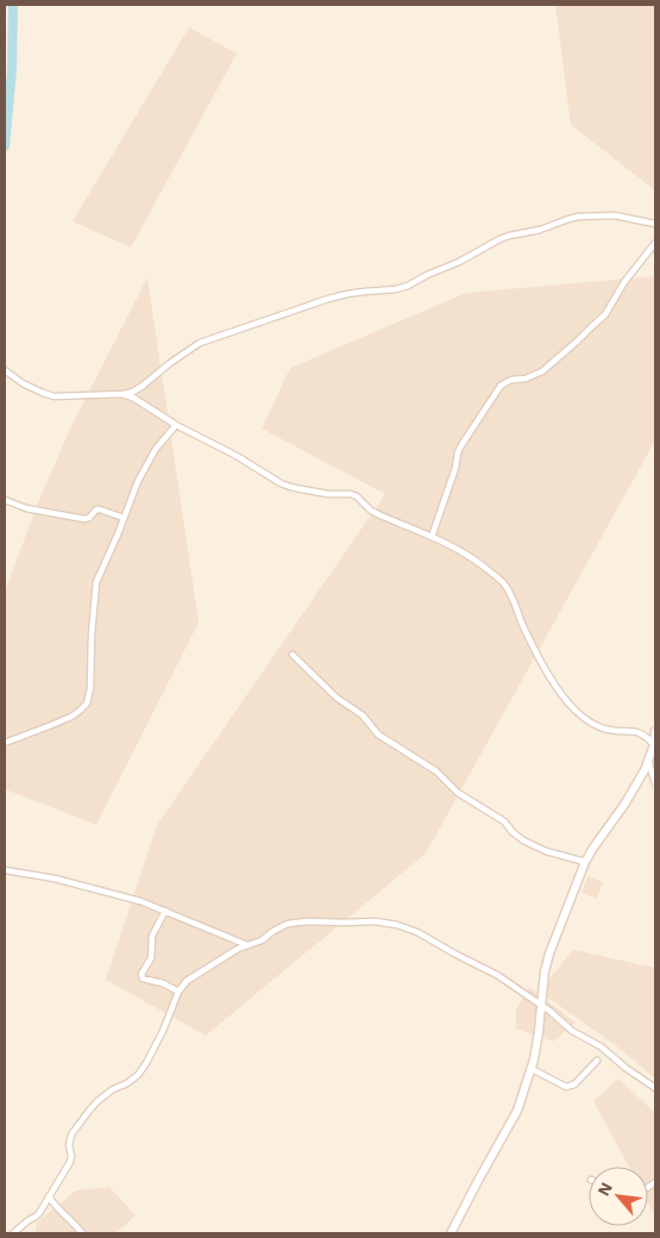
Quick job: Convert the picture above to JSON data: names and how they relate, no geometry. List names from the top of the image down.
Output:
{
  "north": "top left"
}
